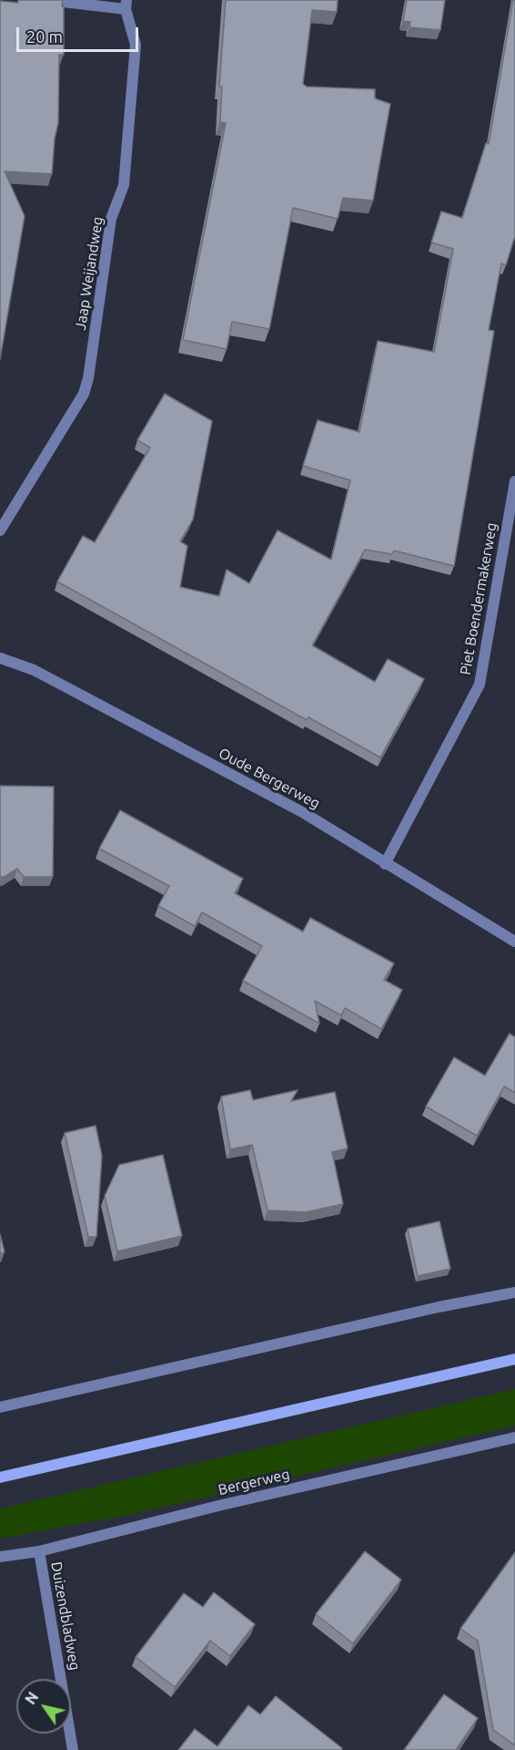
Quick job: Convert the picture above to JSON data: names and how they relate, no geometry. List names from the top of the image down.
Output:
{
  "streets": {
    "street": [
      "Jaap Weijandweg",
      "Piet Boendermakerweg",
      "Oude Bergerweg",
      "Bergerweg",
      "Duizendbladweg"
    ]
  },
  "crossings": [
    ["Piet Boendermakerweg", "Oude Bergerweg"],
    ["Bergerweg", "Duizendbladweg"]
  ],
  "scale_bar": "20 m",
  "north": "top left"
}
